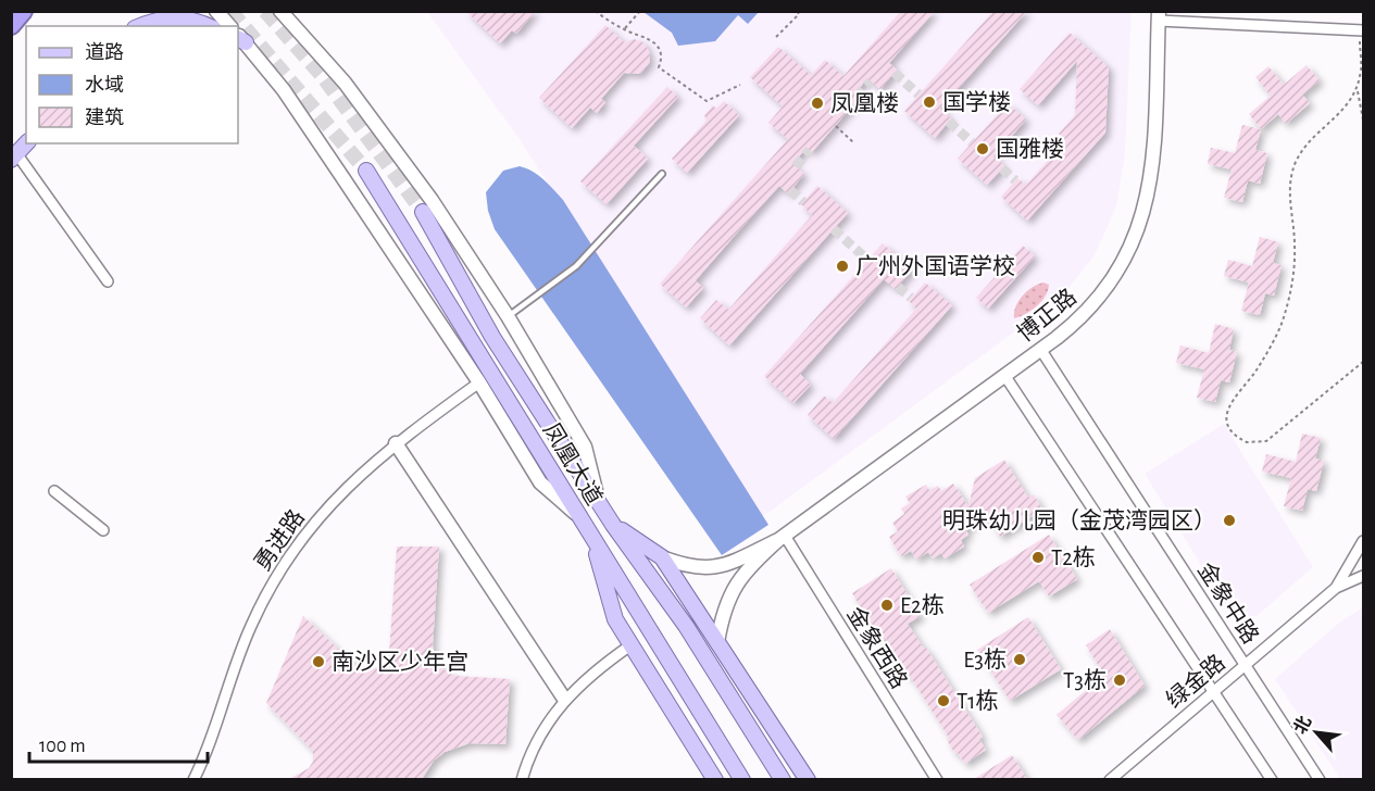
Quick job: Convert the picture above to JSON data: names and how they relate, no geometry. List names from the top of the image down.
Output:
{
  "streets": {
    "main road": ["凤凰大道"],
    "street": [
      "博正路",
      "勇进路",
      "金象中路",
      "金象西路",
      "绿金路"
    ]
  },
  "crossings": [
    ["博正路", "金象中路"],
    ["博正路", "金象西路"],
    ["金象中路", "绿金路"]
  ],
  "places": [
    "国学楼",
    "凤凰楼",
    "国雅楼",
    "广州外国语学校",
    "明珠幼儿园（金茂湾园区）",
    "T2栋",
    "E2栋",
    "E3栋",
    "南沙区少年宫",
    "T3栋",
    "T1栋"
  ],
  "legend": ["道路", "水域", "建筑"],
  "scale_bar": "100 m",
  "north": "top left"
}
